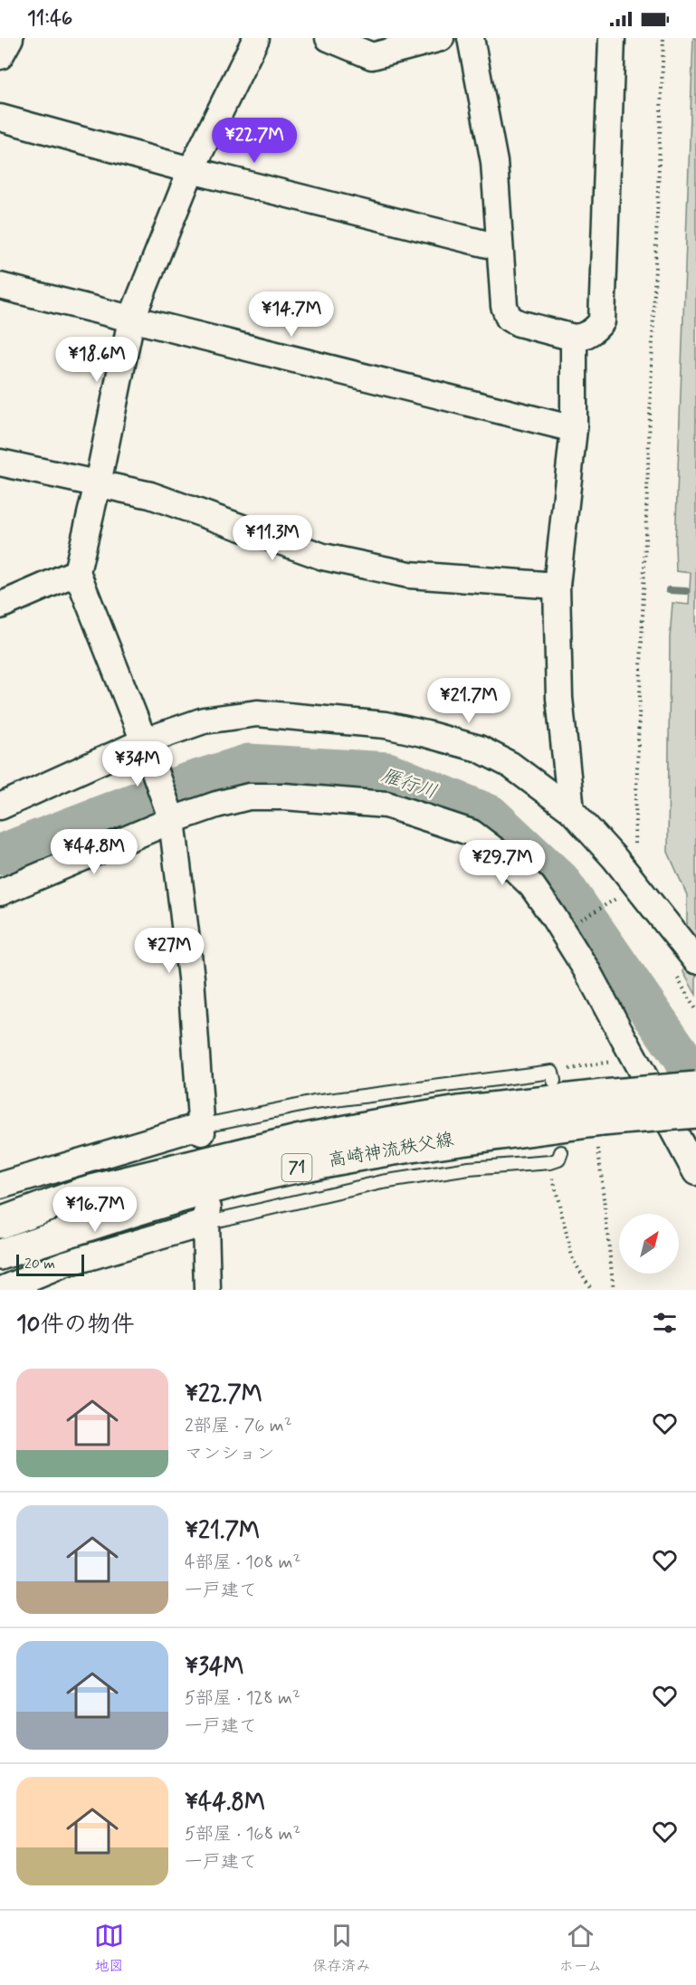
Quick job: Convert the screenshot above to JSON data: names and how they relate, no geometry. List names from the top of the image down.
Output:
{
  "streets": {
    "main road": ["高崎神流秩父線", "71"]
  },
  "water": ["雁行川"],
  "scale_bar": "20 m",
  "north": "top right",
  "page": {
    "status": "11:46",
    "price": [
      "¥22.7M",
      "¥14.7M",
      "¥18.6M",
      "¥11.3M",
      "¥21.7M",
      "¥34M",
      "¥44.8M",
      "¥29.7M",
      "¥27M",
      "¥16.7M"
    ],
    "scale": "20 m",
    "heading": "10件の物件",
    "list": [
      {
        "name": "¥22.7M",
        "note": "2部屋 · 76 m² · マンション"
      },
      {
        "name": "¥21.7M",
        "note": "4部屋 · 108 m² · 一戸建て"
      },
      {
        "name": "¥34M",
        "note": "5部屋 · 128 m² · 一戸建て"
      },
      {
        "name": "¥44.8M",
        "note": "5部屋 · 168 m² · 一戸建て"
      }
    ],
    "tabs": ["地図", "保存済み", "ホーム"]
  }
}
